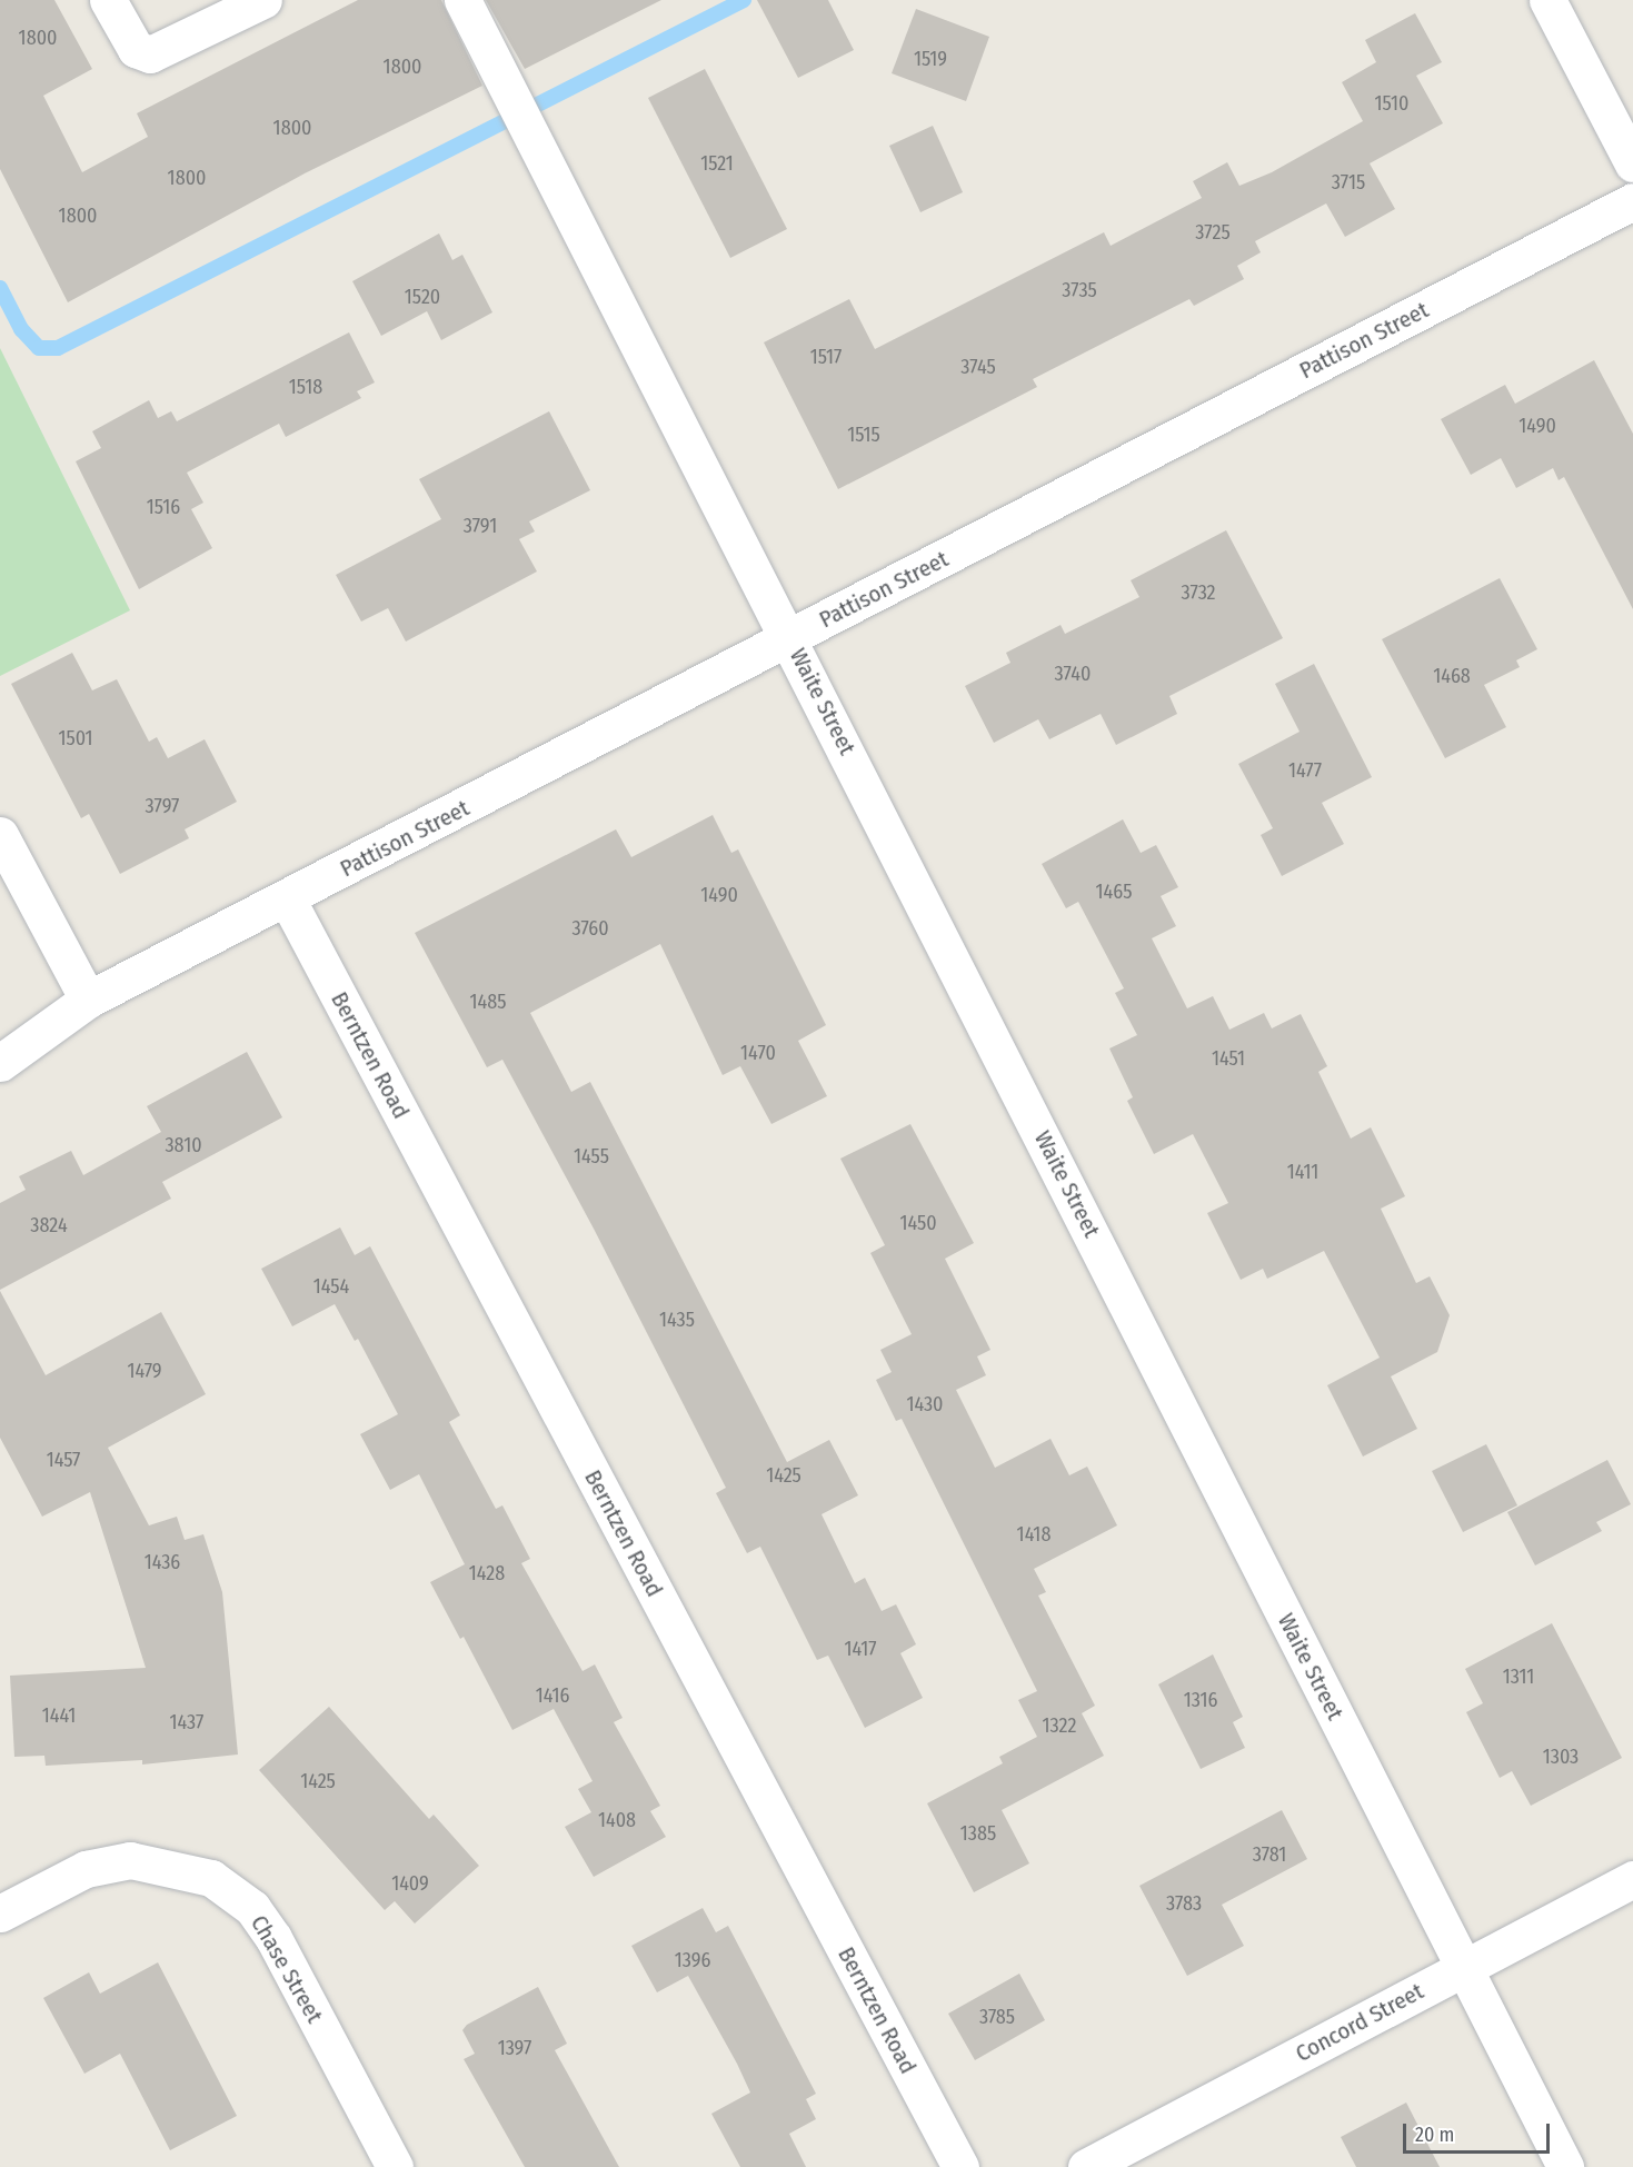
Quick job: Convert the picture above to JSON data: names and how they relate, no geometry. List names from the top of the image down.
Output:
{
  "streets": {
    "street": [
      "Pattison Street",
      "Waite Street",
      "Berntzen Road",
      "Chase Street",
      "Concord Street"
    ]
  },
  "crossings": [
    ["Pattison Street", "Waite Street"],
    ["Pattison Street", "Berntzen Road"],
    ["Waite Street", "Concord Street"]
  ],
  "house_numbers": [
    "1800",
    "1519",
    "1800",
    "1510",
    "1800",
    "1521",
    "1800",
    "3715",
    "1800",
    "3725",
    "3735",
    "1520",
    "1517",
    "3745",
    "1518",
    "1490",
    "1515",
    "1516",
    "3791",
    "3732",
    "3740",
    "1468",
    "1501",
    "1477",
    "3797",
    "1465",
    "1490",
    "3760",
    "1485",
    "1470",
    "1451",
    "3810",
    "1455",
    "1411",
    "1450",
    "3824",
    "1454",
    "1435",
    "1479",
    "1430",
    "1457",
    "1425",
    "1418",
    "1436",
    "1428",
    "1417",
    "1311",
    "1416",
    "1316",
    "1441",
    "1437",
    "1322",
    "1303",
    "1425",
    "1408",
    "1385",
    "3781",
    "1409",
    "3783",
    "1396",
    "3785",
    "1397"
  ],
  "scale_bar": "20 m"
}
